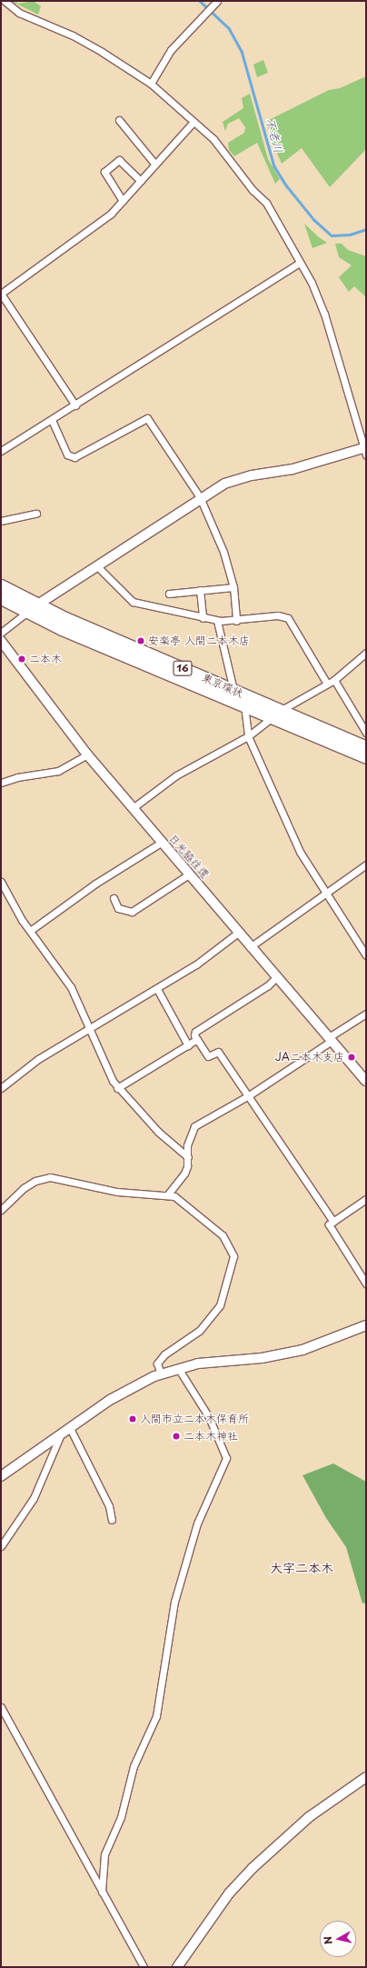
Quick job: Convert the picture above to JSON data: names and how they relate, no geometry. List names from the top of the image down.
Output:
{
  "streets": {
    "highway": ["16", "東京環状"],
    "street": ["日光脇往還"]
  },
  "districts": ["大字二本木"],
  "water": ["不老川"],
  "places": [
    "安楽亭 入間二本木店",
    "二本木",
    "JA二本木支店",
    "入間市立二本木保育所",
    "二本木神社"
  ],
  "north": "left"
}
